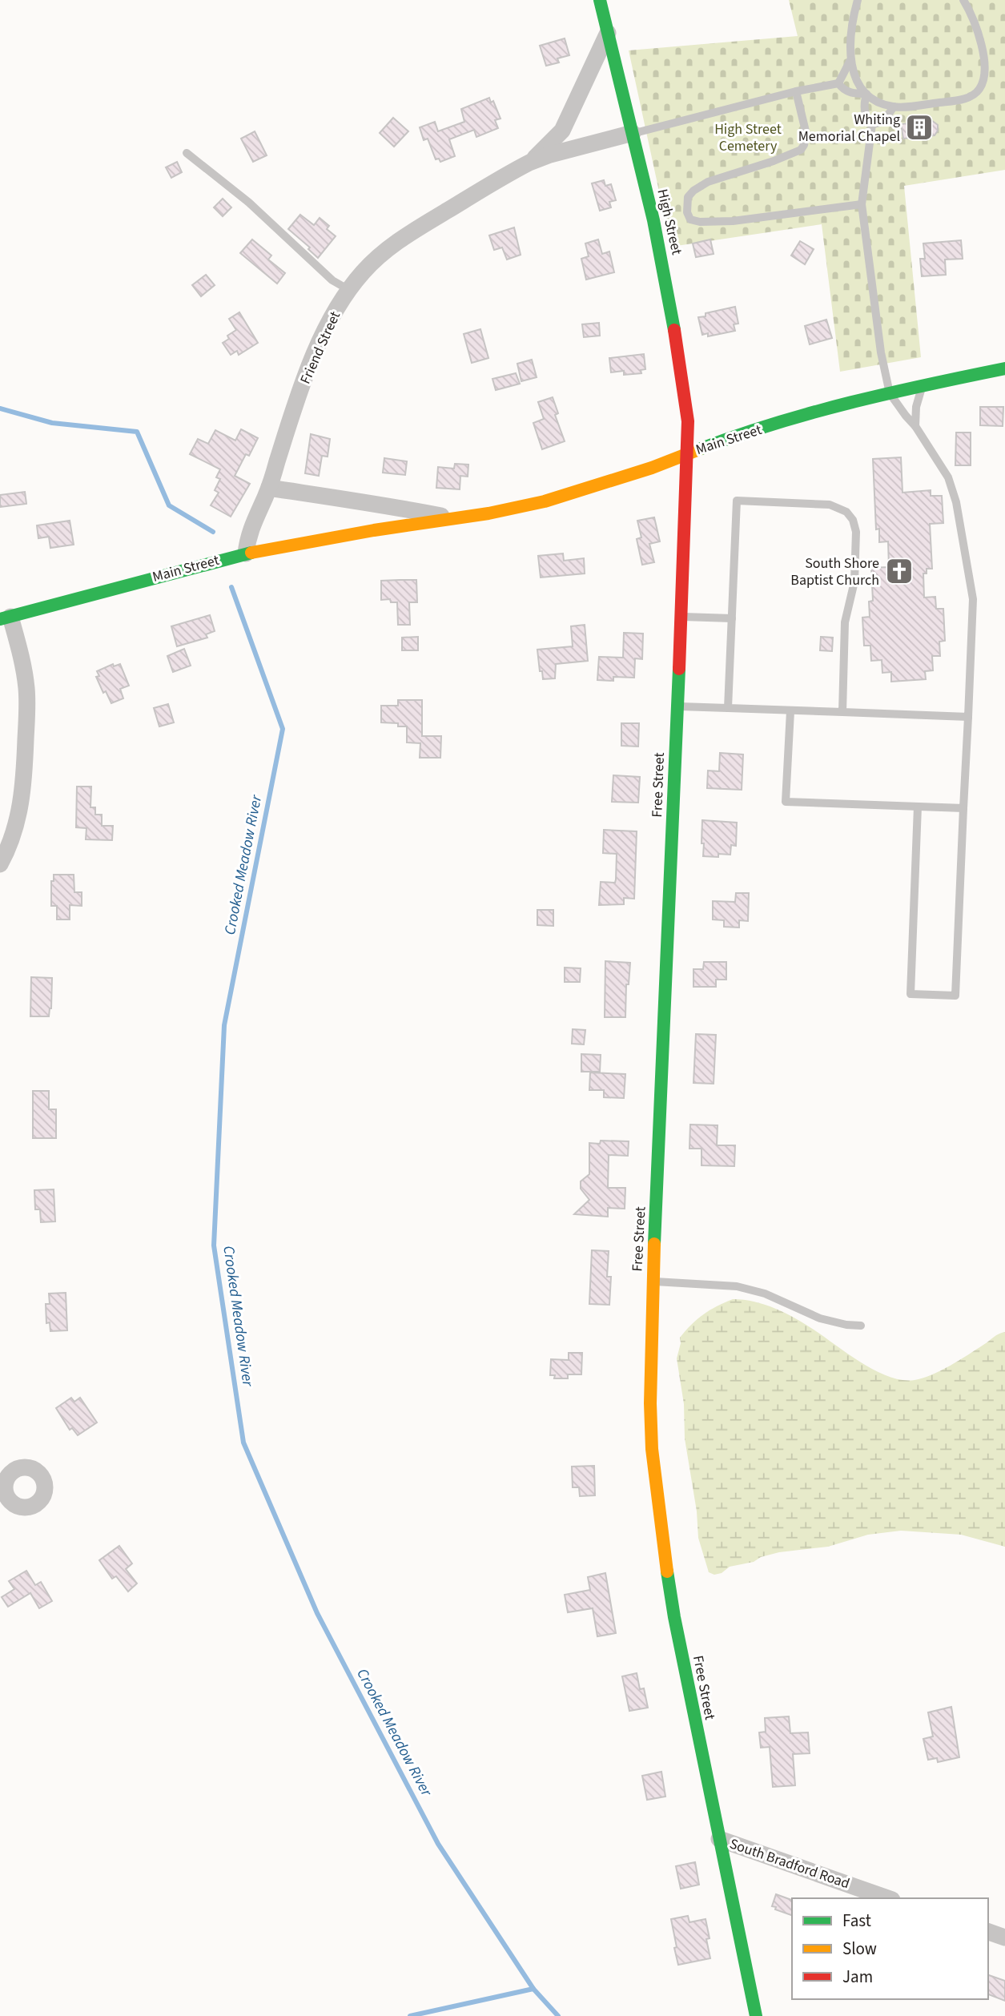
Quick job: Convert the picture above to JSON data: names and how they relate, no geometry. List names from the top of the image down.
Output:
{
  "streets": {
    "street": [
      "High Street",
      "Friend Street",
      "Main Street",
      "Free Street",
      "South Bradford Road"
    ]
  },
  "crossings": [
    ["High Street", "Friend Street"],
    ["High Street", "Main Street"],
    ["High Street", "Free Street"],
    ["Friend Street", "Main Street"],
    ["Main Street", "Free Street"],
    ["Free Street", "South Bradford Road"]
  ],
  "water": ["Crooked Meadow River"],
  "parks": ["High Street Cemetery"],
  "places": {
    "building": ["Whiting Memorial Chapel"],
    "church": ["South Shore Baptist Church"]
  },
  "legend": ["Fast", "Slow", "Jam"]
}
